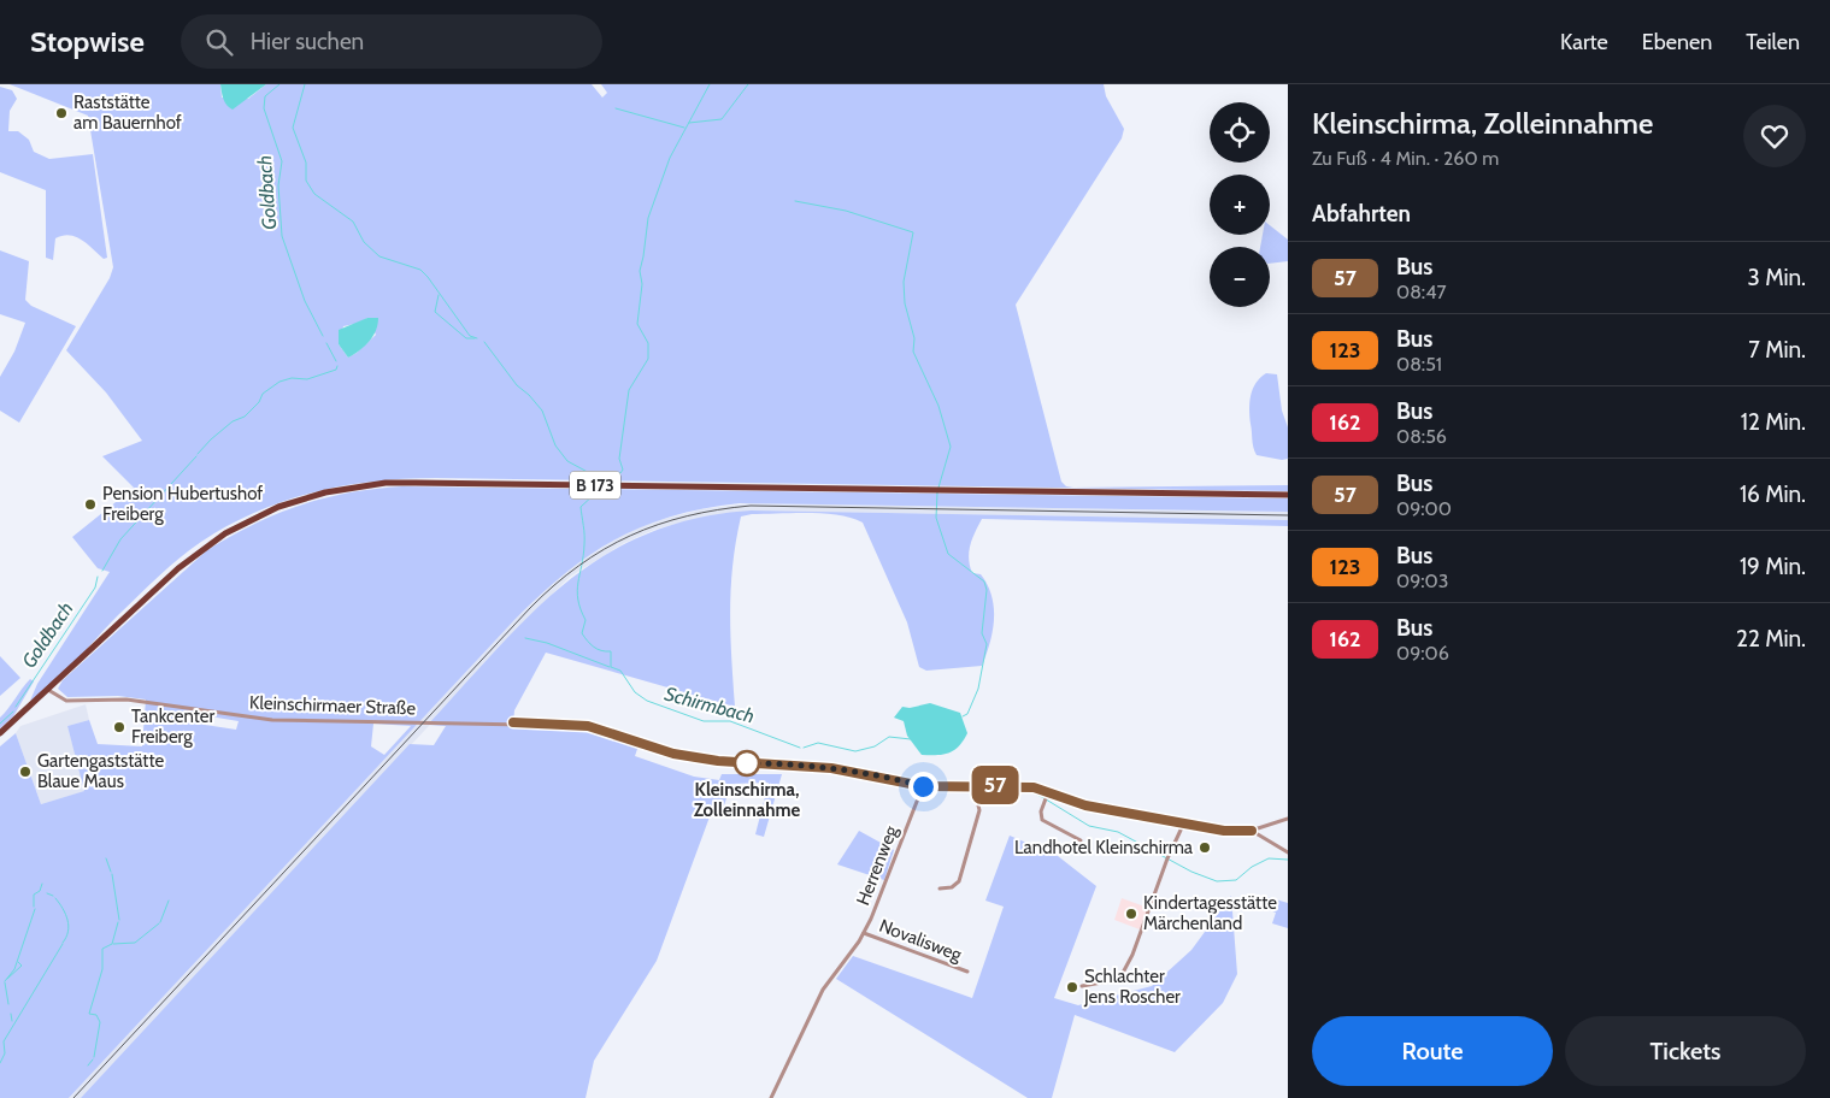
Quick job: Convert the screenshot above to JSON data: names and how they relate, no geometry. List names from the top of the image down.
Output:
{
  "streets": {
    "main road": ["B 173"],
    "street": ["Kleinschirmaer Straße", "Herrenweg", "Novalisweg"]
  },
  "crossings": [
    ["B 173", "Kleinschirmaer Straße"],
    ["Kleinschirmaer Straße", "Herrenweg"],
    ["Herrenweg", "Novalisweg"]
  ],
  "water": ["Goldbach", "Schirmbach"],
  "places": [
    "Raststätte am Bauernhof",
    "Pension Hubertushof Freiberg",
    "Tankcenter Freiberg",
    "Kleinschirma, Zolleinnahme",
    "Gartengaststätte Blaue Maus",
    "Landhotel Kleinschirma",
    "Kindertagesstätte Märchenland",
    "Schlachter Jens Roscher"
  ],
  "lines": ["bus line 57"],
  "page": {
    "header": "Stopwise",
    "search": "Hier suchen",
    "nav": ["Karte", "Ebenen", "Teilen"],
    "on_map": "57",
    "heading": [
      ["Kleinschirma, Zolleinnahme", "Zu Fuß · 4 Min. · 260 m"],
      "Abfahrten"
    ],
    "map_buttons": ["+", "−"],
    "list": [
      {
        "mark": "57",
        "name": "Bus",
        "note": "08:47",
        "value": "3 Min."
      },
      {
        "mark": "123",
        "name": "Bus",
        "note": "08:51",
        "value": "7 Min."
      },
      {
        "mark": "162",
        "name": "Bus",
        "note": "08:56",
        "value": "12 Min."
      },
      {
        "mark": "57",
        "name": "Bus",
        "note": "09:00",
        "value": "16 Min."
      },
      {
        "mark": "123",
        "name": "Bus",
        "note": "09:03",
        "value": "19 Min."
      },
      {
        "mark": "162",
        "name": "Bus",
        "note": "09:06",
        "value": "22 Min."
      }
    ],
    "buttons": ["Route", "Tickets"]
  }
}
